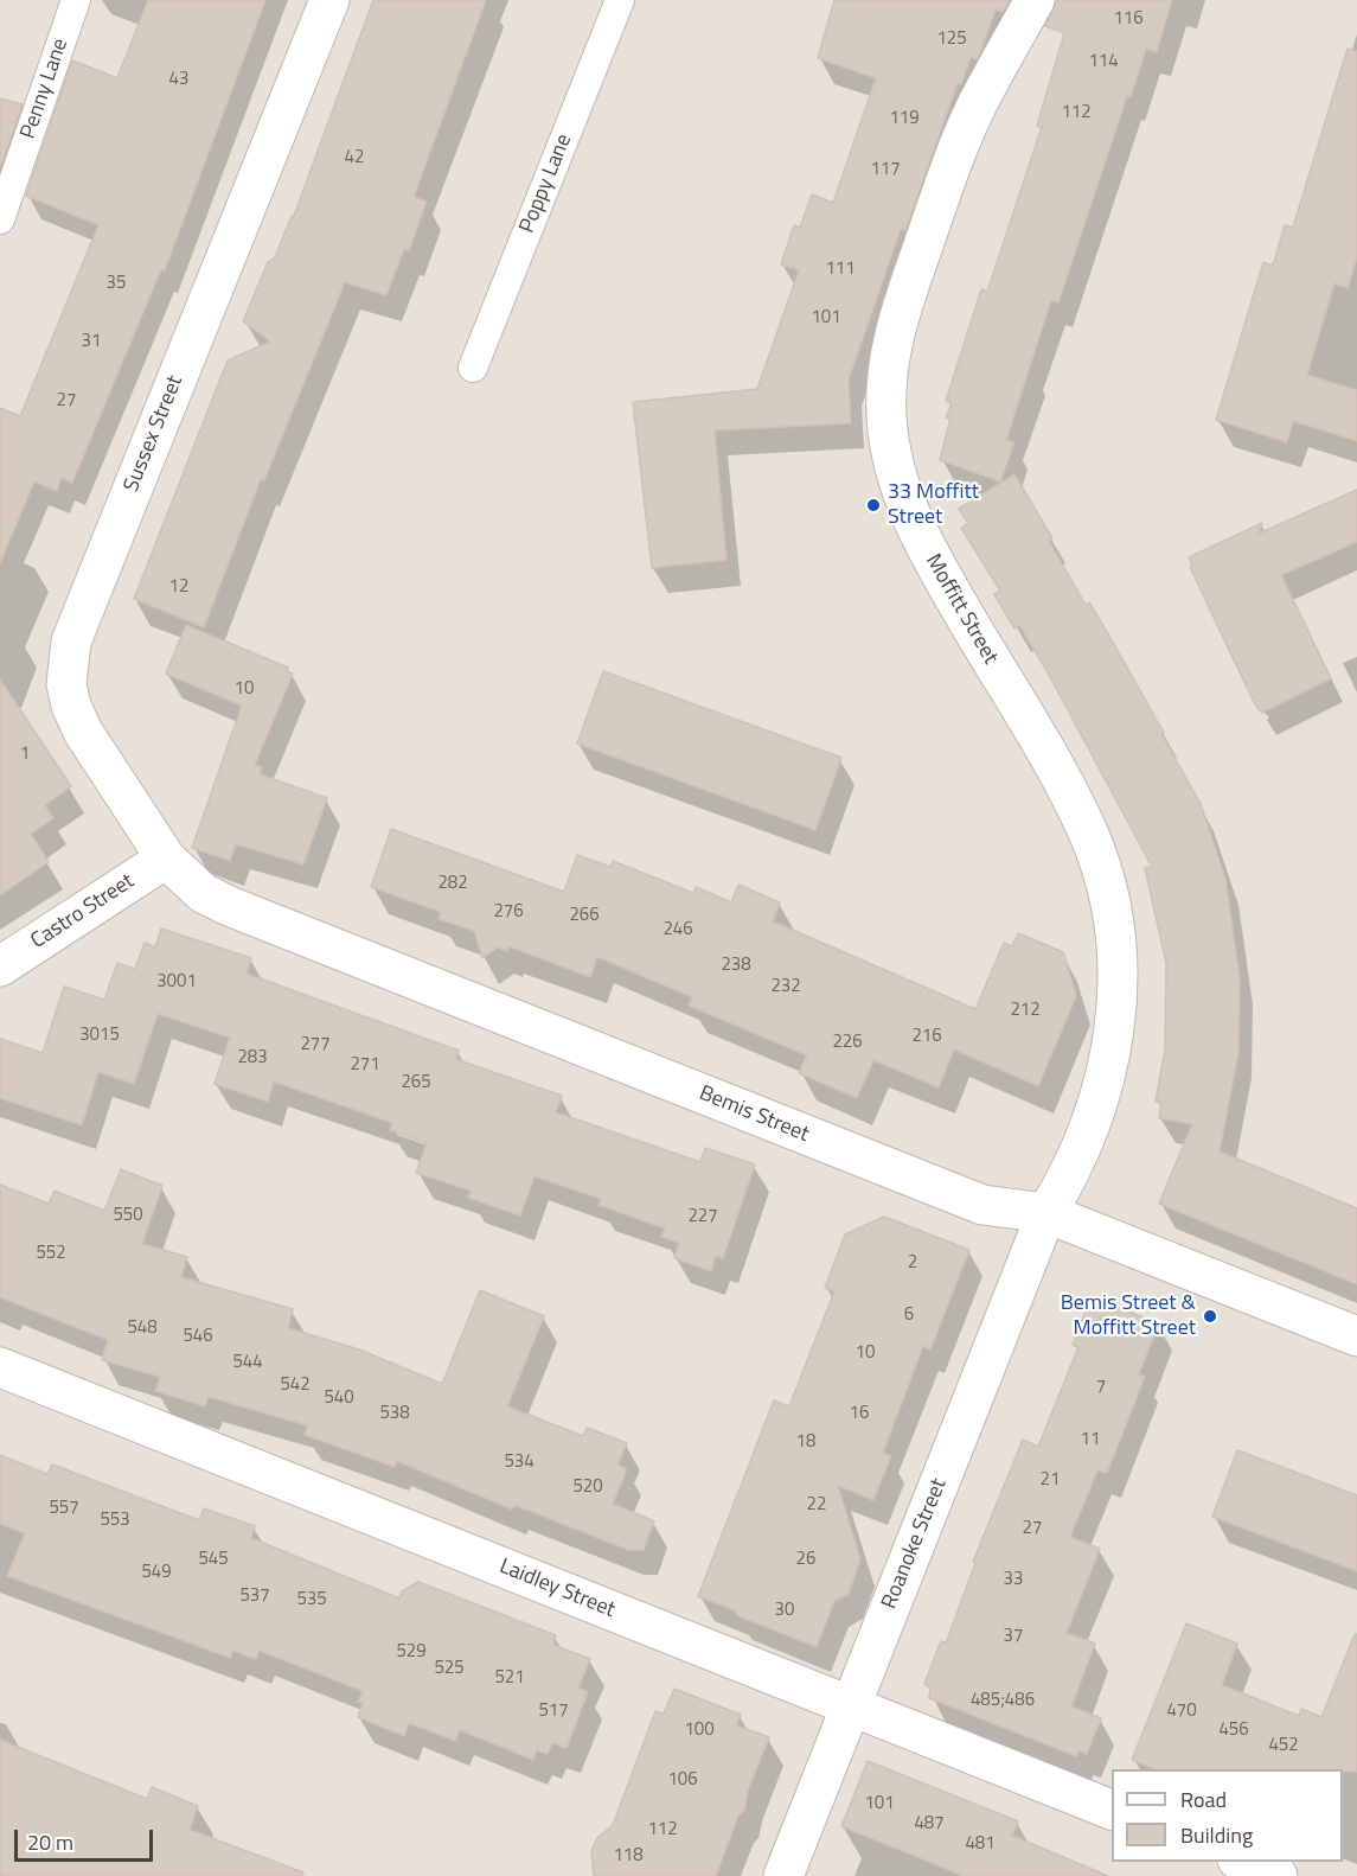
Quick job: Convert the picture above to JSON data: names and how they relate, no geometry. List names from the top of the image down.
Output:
{
  "streets": {
    "street": [
      "Sussex Street",
      "Moffitt Street",
      "Castro Street",
      "Bemis Street",
      "Roanoke Street",
      "Laidley Street"
    ],
    "lane": ["Penny Lane", "Poppy Lane"]
  },
  "crossings": [
    ["Sussex Street", "Castro Street"],
    ["Sussex Street", "Bemis Street"],
    ["Moffitt Street", "Bemis Street"],
    ["Moffitt Street", "Roanoke Street"],
    ["Castro Street", "Bemis Street"],
    ["Bemis Street", "Roanoke Street"],
    ["Roanoke Street", "Laidley Street"]
  ],
  "places": ["33 Moffitt Street", "Bemis Street & Moffitt Street"],
  "house_numbers": [
    "116",
    "125",
    "114",
    "43",
    "112",
    "119",
    "42",
    "117",
    "111",
    "35",
    "101",
    "31",
    "27",
    "12",
    "10",
    "1",
    "282",
    "276",
    "266",
    "246",
    "238",
    "3001",
    "232",
    "212",
    "3015",
    "216",
    "226",
    "277",
    "283",
    "271",
    "265",
    "550",
    "227",
    "552",
    "2",
    "6",
    "548",
    "546",
    "10",
    "544",
    "542",
    "7",
    "540",
    "538",
    "16",
    "11",
    "18",
    "534",
    "21",
    "520",
    "22",
    "557",
    "553",
    "27",
    "545",
    "26",
    "549",
    "33",
    "537",
    "535",
    "30",
    "37",
    "529",
    "525",
    "521",
    "485;486",
    "517",
    "470",
    "100",
    "456",
    "452",
    "106",
    "101",
    "487",
    "112",
    "481",
    "118"
  ],
  "legend": ["Road", "Building"],
  "scale_bar": "20 m"
}
